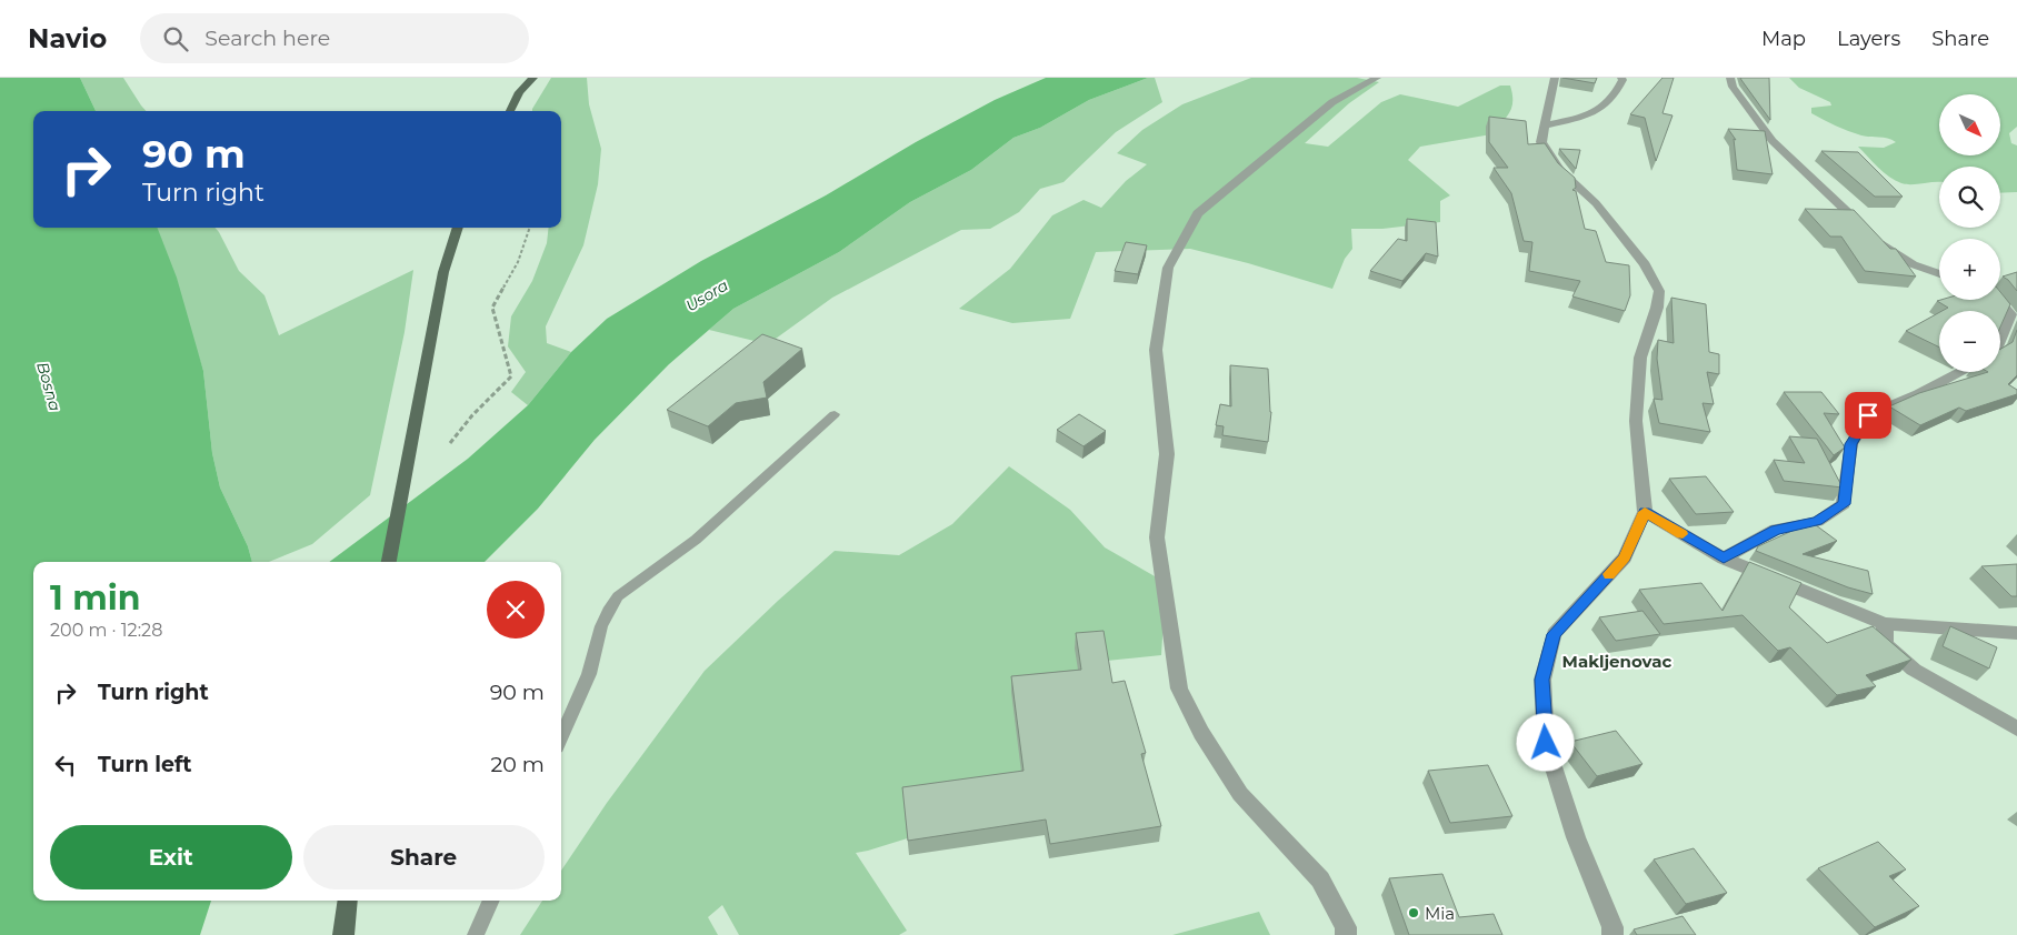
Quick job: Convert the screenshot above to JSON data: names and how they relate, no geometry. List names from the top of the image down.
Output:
{
  "districts": ["Makljenovac"],
  "water": ["Usora", "Bosna"],
  "places": ["Mia"],
  "north": "bottom right",
  "page": {
    "header": "Navio",
    "search": "Search here",
    "nav": ["Map", "Layers", "Share"],
    "map_buttons": ["+", "−"],
    "turn": ["90 m", "Turn right"],
    "heading": ["1 min", "200 m · 12:28"],
    "list": [
      {
        "name": "Turn right",
        "value": "90 m"
      },
      {
        "name": "Turn left",
        "value": "20 m"
      }
    ],
    "buttons": ["Exit", "Share"]
  }
}
